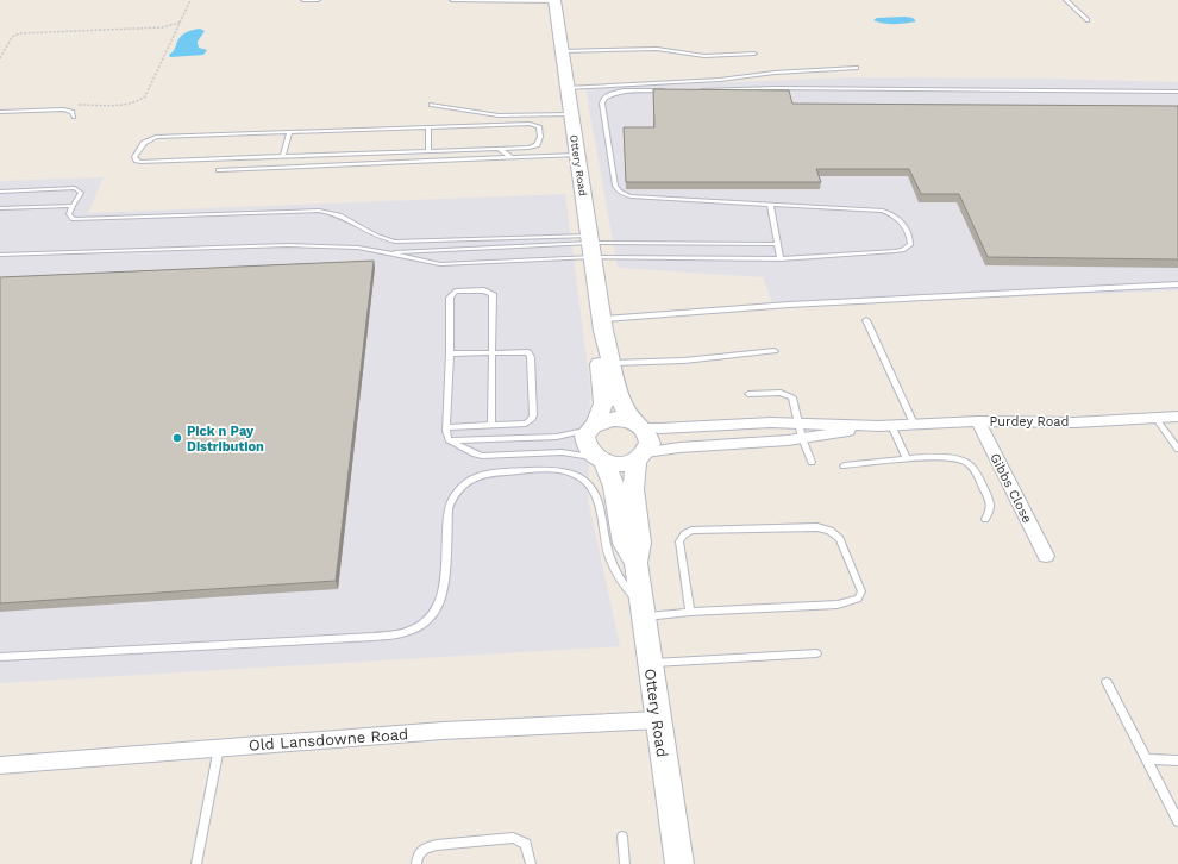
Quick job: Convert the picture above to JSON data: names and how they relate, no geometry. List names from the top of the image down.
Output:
{
  "streets": {
    "street": [
      "Ottery Road",
      "Purdey Road",
      "Gibbs Close",
      "Old Lansdowne Road"
    ]
  },
  "crossings": [
    ["Ottery Road", "Purdey Road"],
    ["Ottery Road", "Old Lansdowne Road"],
    ["Purdey Road", "Gibbs Close"]
  ],
  "places": ["Pick n Pay Distribution"]
}
